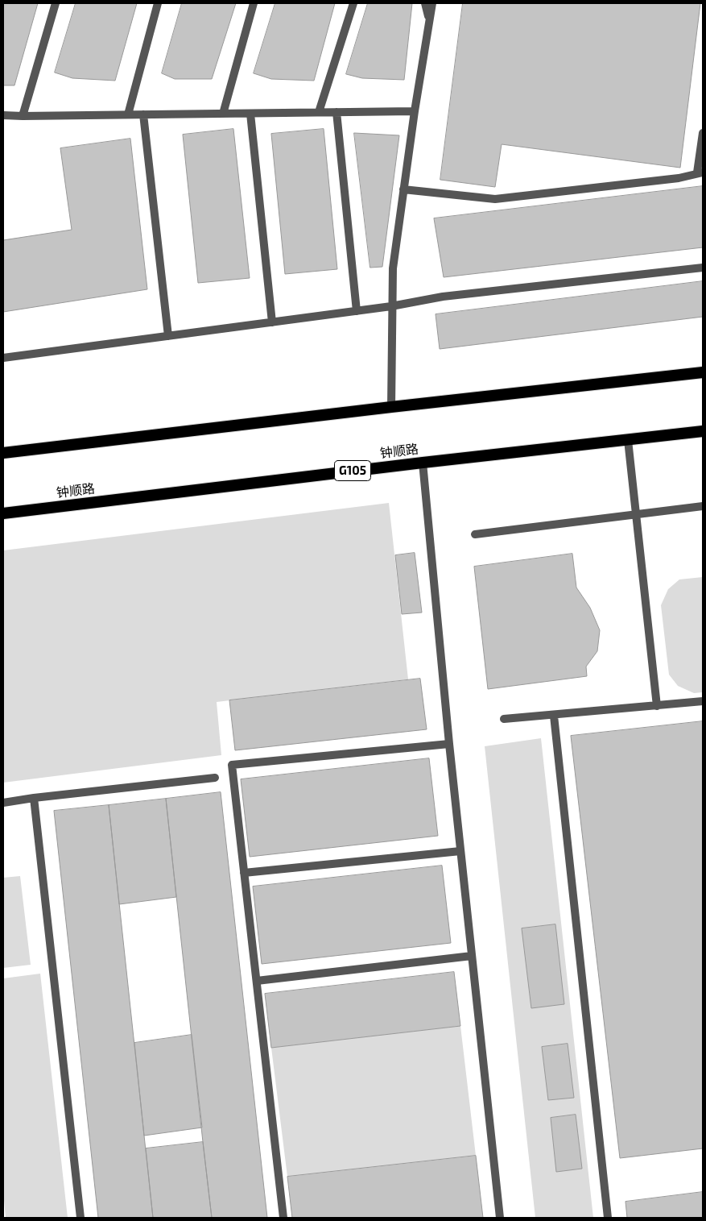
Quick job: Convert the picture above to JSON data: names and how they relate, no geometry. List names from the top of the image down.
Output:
{
  "streets": {
    "highway": ["钟顺路", "G105"]
  }
}
